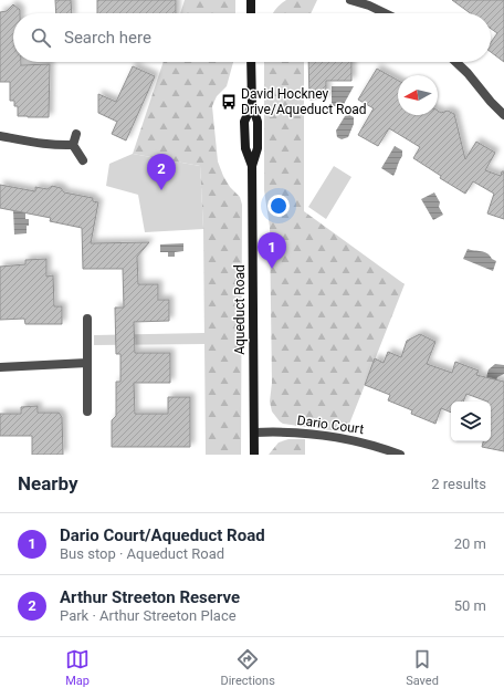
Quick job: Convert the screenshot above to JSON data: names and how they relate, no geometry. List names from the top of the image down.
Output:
{
  "streets": {
    "main road": ["Aqueduct Road"],
    "street": ["Dario Court"]
  },
  "crossings": [
    ["Aqueduct Road", "Dario Court"]
  ],
  "places": {
    "bus stop": ["David Hockney Drive/Aqueduct Road"]
  },
  "north": "left",
  "page": {
    "search": "Search here",
    "pins": ["2", "1"],
    "heading": ["Nearby", "2 results"],
    "list": [
      {
        "mark": "1",
        "name": "Dario Court/Aqueduct Road",
        "note": "Bus stop · Aqueduct Road",
        "value": "20 m"
      },
      {
        "mark": "2",
        "name": "Arthur Streeton Reserve",
        "note": "Park · Arthur Streeton Place",
        "value": "50 m"
      }
    ],
    "nav": ["Map", "Directions", "Saved"]
  }
}
